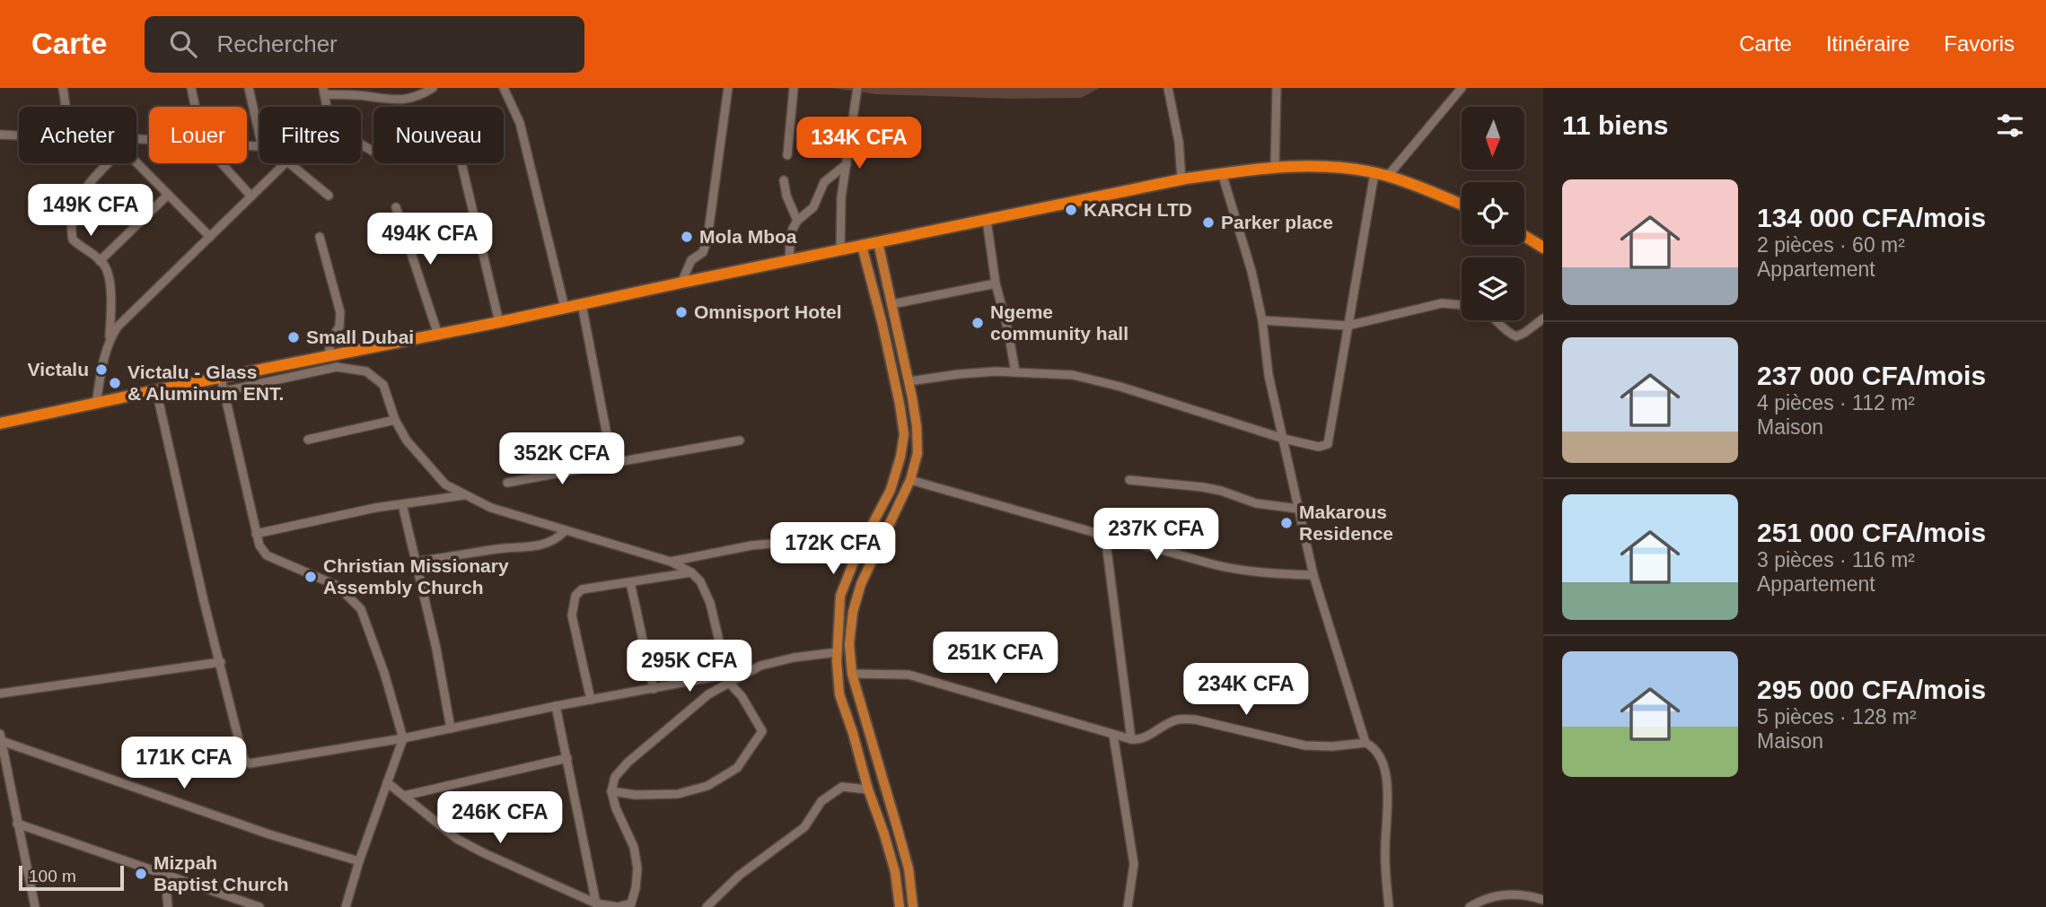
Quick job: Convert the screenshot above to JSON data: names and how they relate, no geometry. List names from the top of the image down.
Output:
{
  "places": [
    "KARCH LTD",
    "Parker place",
    "Mola Mboa",
    "Omnisport Hotel",
    "Ngeme community hall",
    "Small Dubai",
    "Victalu",
    "Victalu - Glass & Aluminum ENT.",
    "Makarous Residence",
    "Christian Missionary Assembly Church",
    "Mizpah Baptist Church"
  ],
  "scale_bar": "100 m",
  "north": "bottom",
  "page": {
    "header": "Carte",
    "search": "Rechercher",
    "nav": ["Carte", "Itinéraire", "Favoris"],
    "heading": "11 biens",
    "chip": [
      "Acheter",
      "Louer",
      "Filtres",
      "Nouveau"
    ],
    "price": [
      "134K CFA",
      "149K CFA",
      "494K CFA",
      "352K CFA",
      "237K CFA",
      "172K CFA",
      "251K CFA",
      "295K CFA",
      "234K CFA",
      "171K CFA",
      "246K CFA"
    ],
    "list": [
      {
        "name": "134 000 CFA/mois",
        "note": "2 pièces · 60 m² · Appartement"
      },
      {
        "name": "237 000 CFA/mois",
        "note": "4 pièces · 112 m² · Maison"
      },
      {
        "name": "251 000 CFA/mois",
        "note": "3 pièces · 116 m² · Appartement"
      },
      {
        "name": "295 000 CFA/mois",
        "note": "5 pièces · 128 m² · Maison"
      }
    ],
    "scale": "100 m"
  }
}
